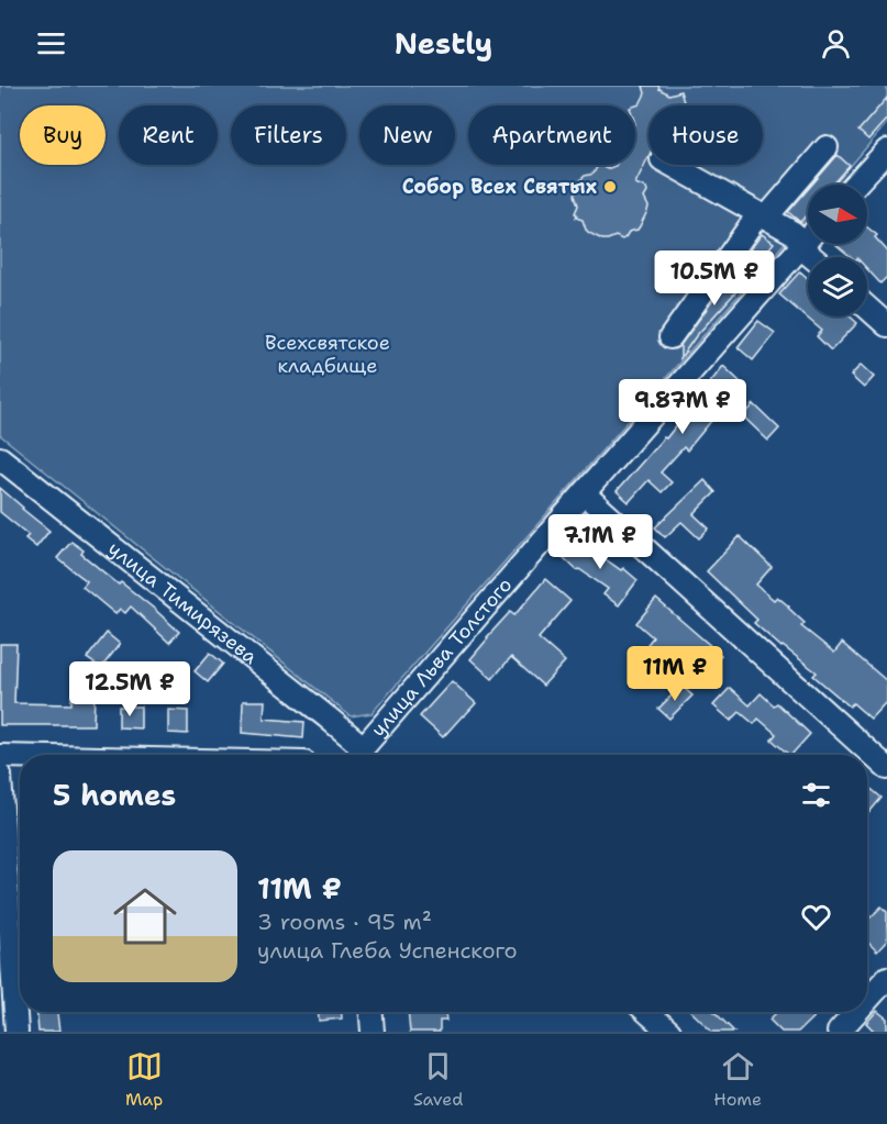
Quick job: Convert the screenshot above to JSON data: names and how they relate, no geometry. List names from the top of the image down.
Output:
{
  "streets": {
    "street": ["улица Тимирязева", "улица Льва Толстого"]
  },
  "parks": ["Всехсвятское кладбище"],
  "places": ["Собор Всех Святых"],
  "north": "right",
  "page": {
    "header": "Nestly",
    "chip": [
      "Buy",
      "Rent",
      "Filters",
      "New",
      "Apartment",
      "House"
    ],
    "price": [
      "10.5M ₽",
      "9.87M ₽",
      "7.1M ₽",
      "11M ₽",
      "12.5M ₽"
    ],
    "heading": "5 homes",
    "list": [
      {
        "name": "11M ₽",
        "note": "3 rooms · 95 m² · улица Глеба Успенского"
      }
    ],
    "tabs": ["Map", "Saved", "Home"]
  }
}
